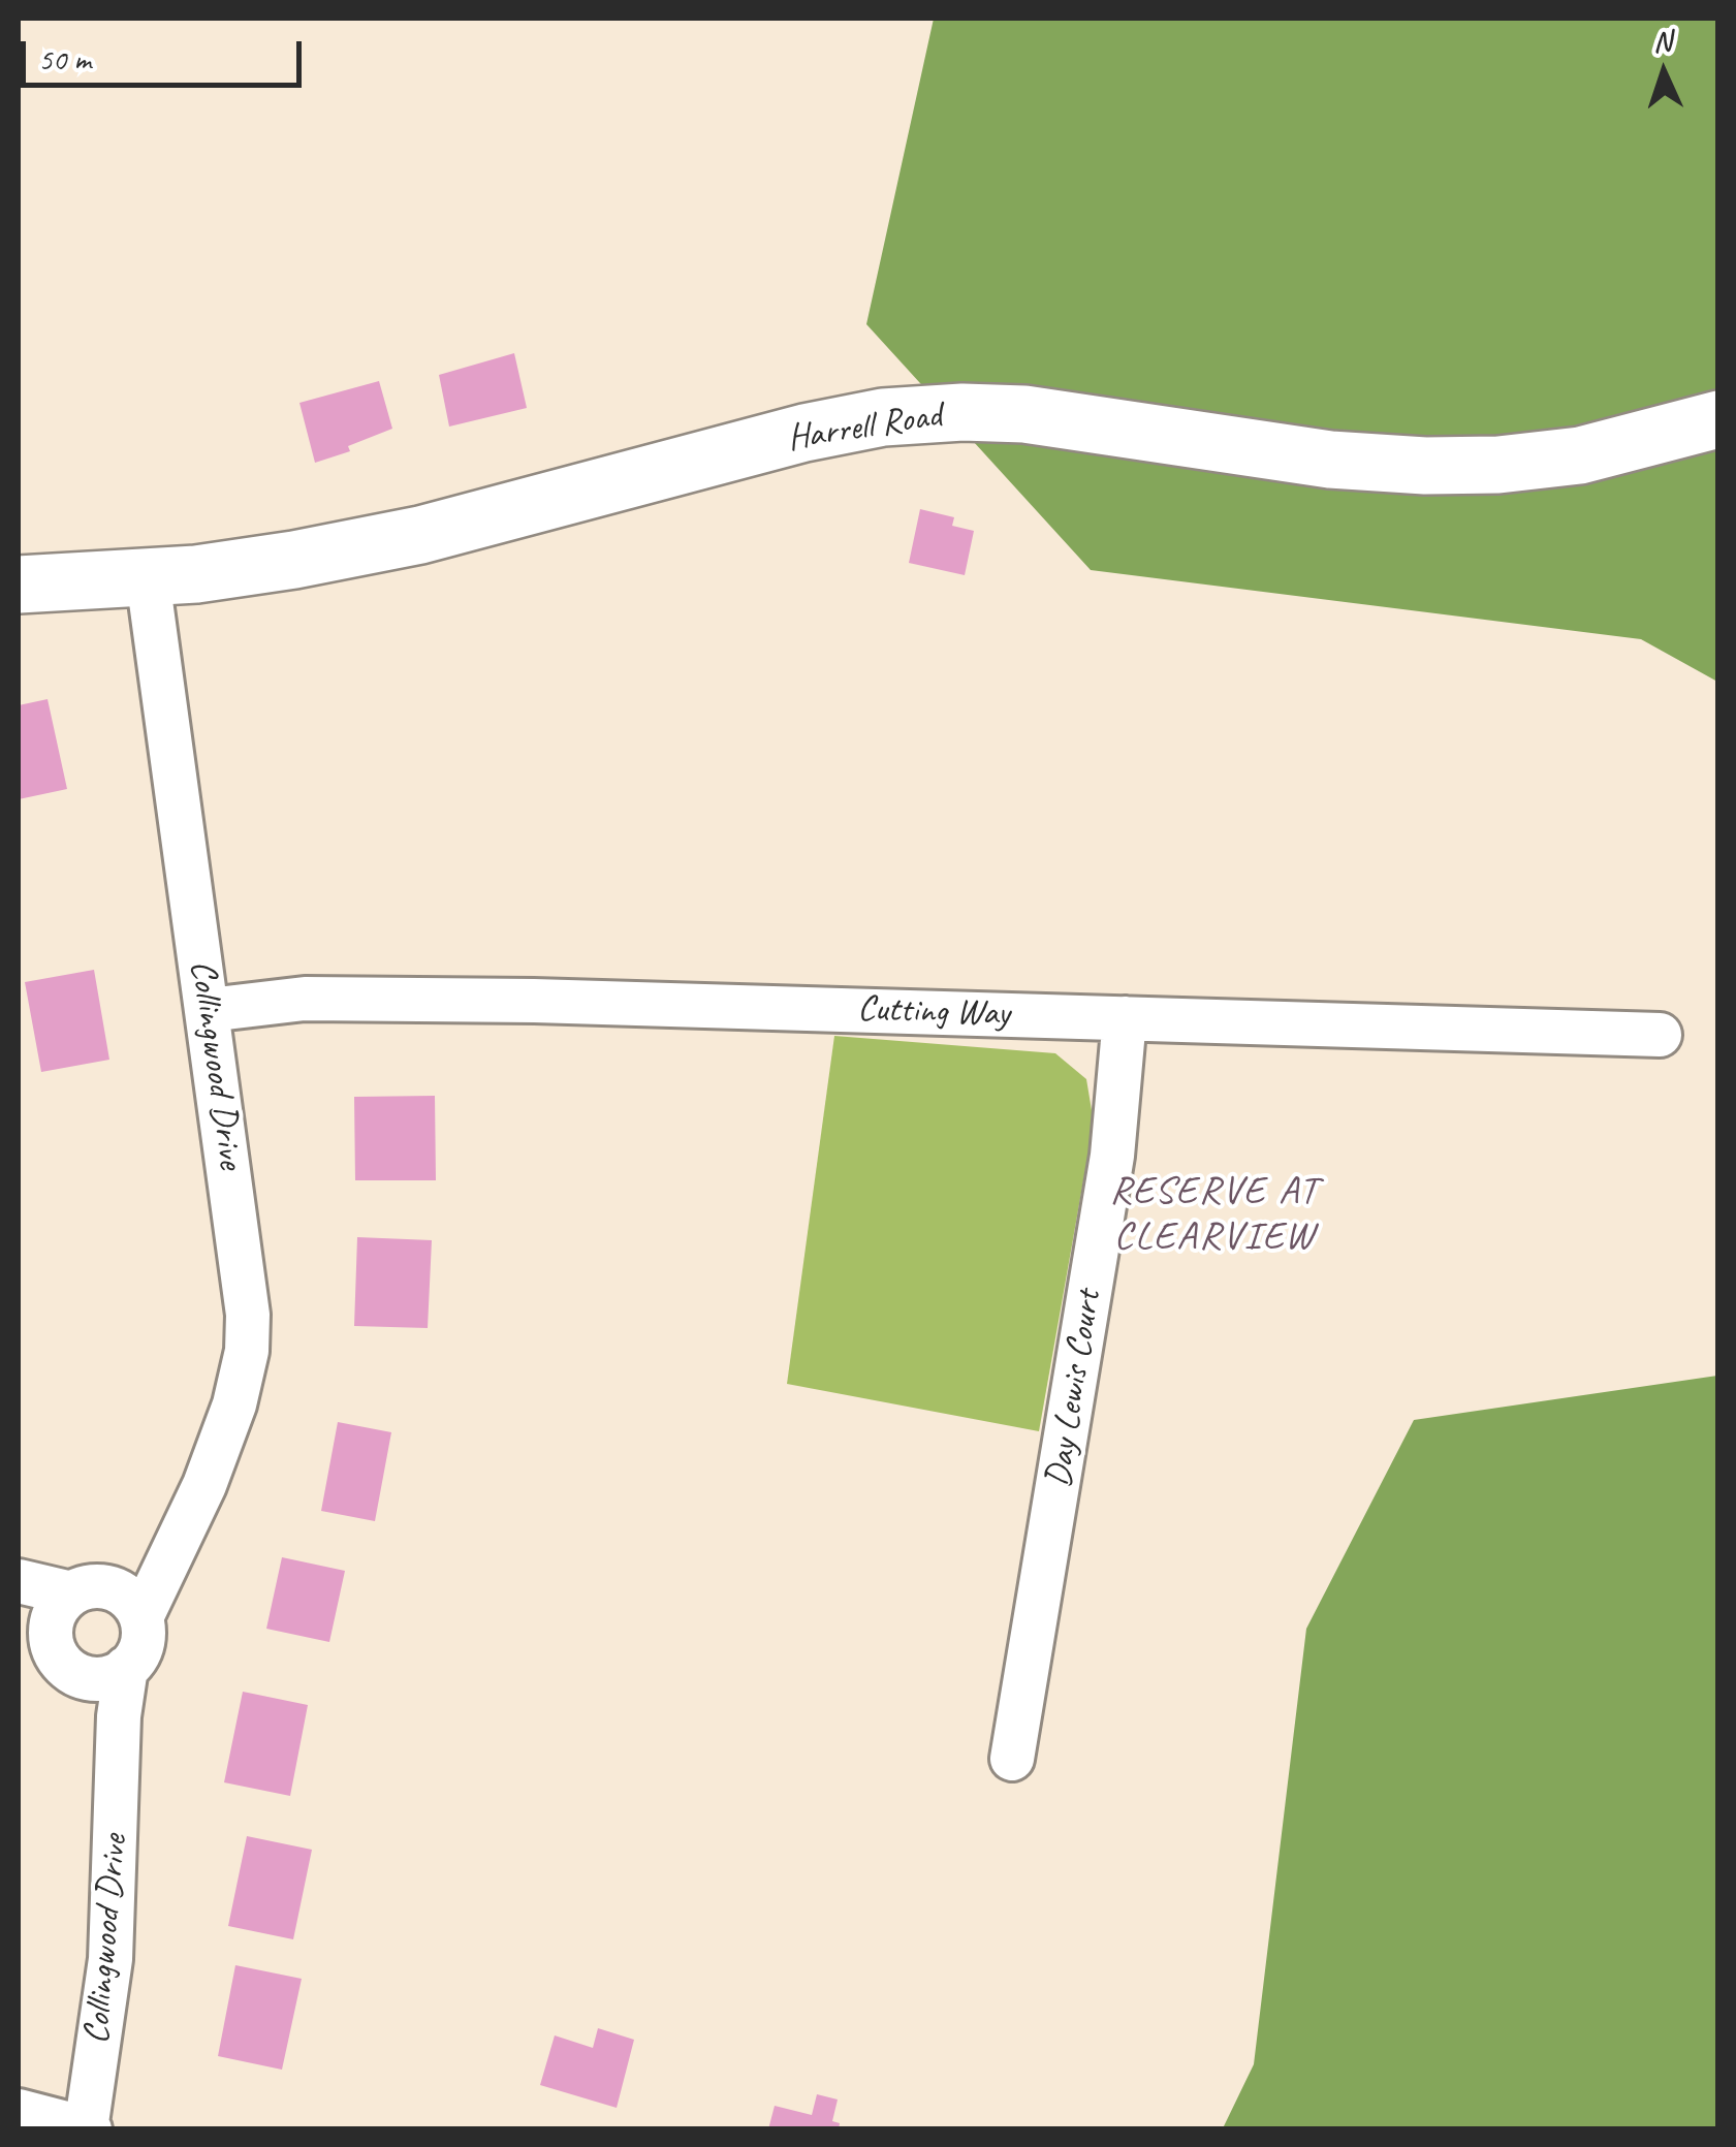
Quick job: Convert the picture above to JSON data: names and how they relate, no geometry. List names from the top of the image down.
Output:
{
  "streets": {
    "street": [
      "Harrell Road",
      "Cutting Way",
      "Collingwood Drive",
      "Day Lewis Court"
    ]
  },
  "crossings": [
    ["Harrell Road", "Collingwood Drive"],
    ["Cutting Way", "Collingwood Drive"],
    ["Cutting Way", "Day Lewis Court"]
  ],
  "districts": ["RESERVE AT CLEARVIEW"],
  "scale_bar": "50 m",
  "north": "top"
}
